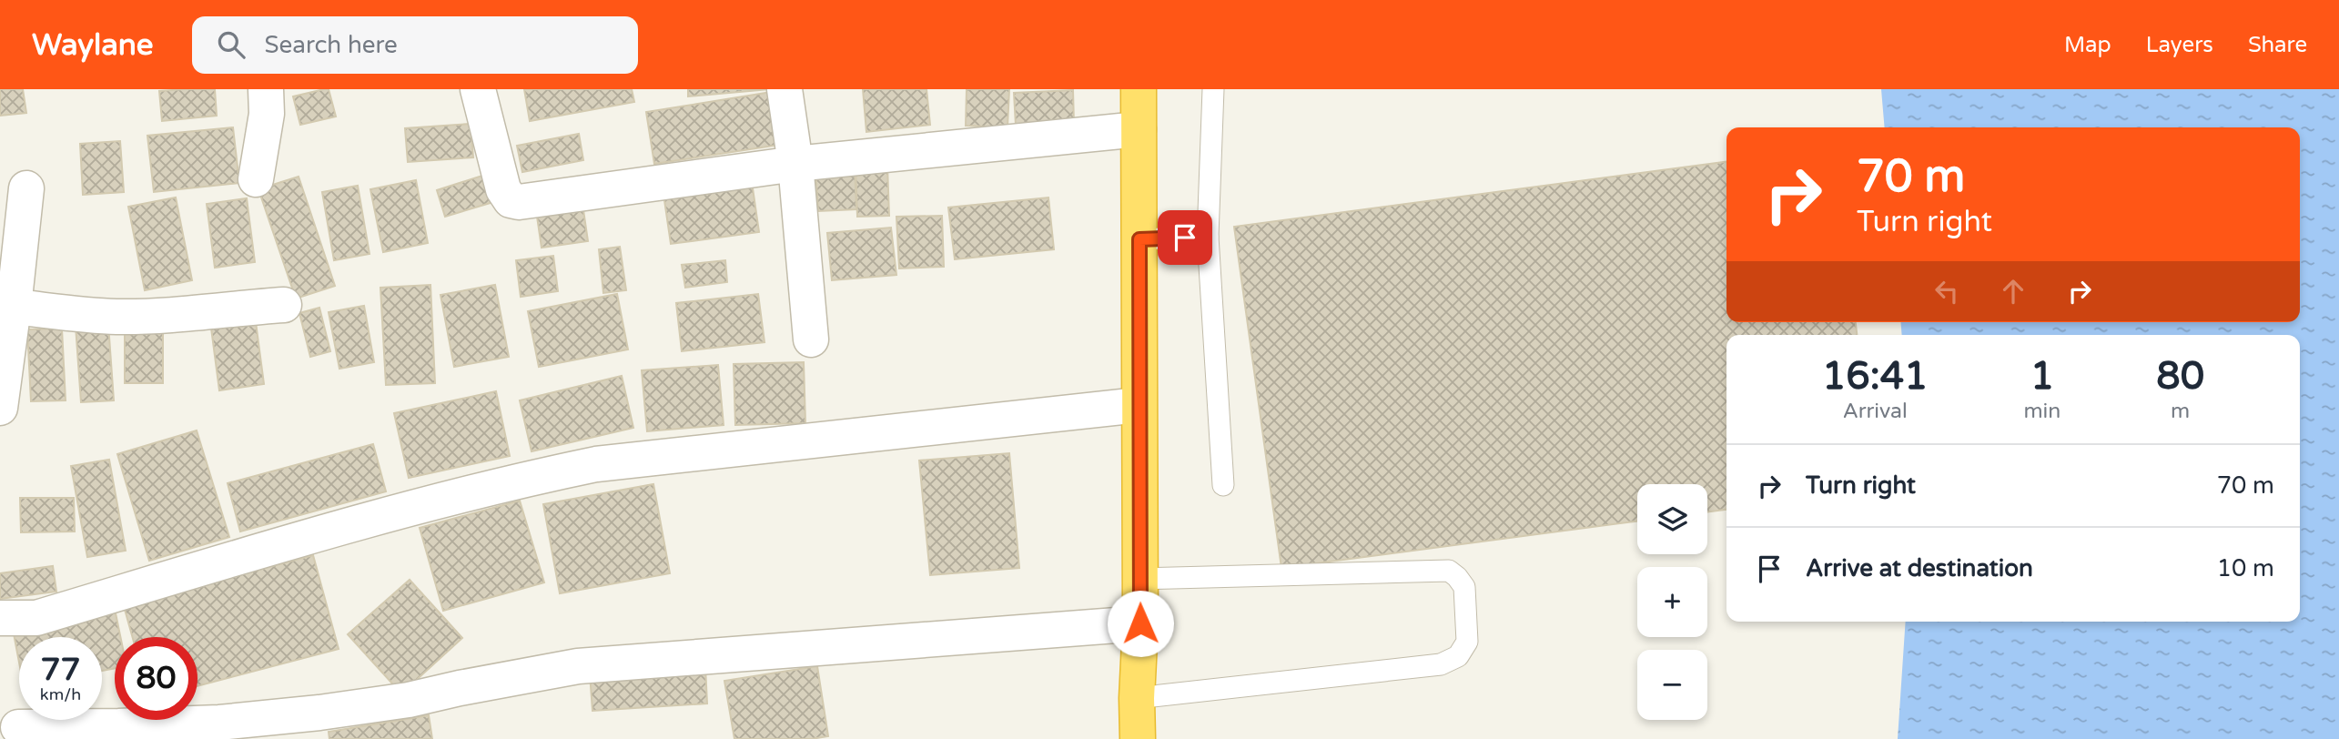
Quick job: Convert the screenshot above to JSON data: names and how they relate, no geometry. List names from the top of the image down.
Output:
{
  "page": {
    "header": "Waylane",
    "search": "Search here",
    "nav": ["Map", "Layers", "Share"],
    "turn": ["70 m", "Turn right"],
    "eta": [
      "16:41",
      "Arrival",
      "1",
      "min",
      "80",
      "m"
    ],
    "list": [
      {
        "name": "Turn right",
        "value": "70 m"
      },
      {
        "name": "Arrive at destination",
        "value": "10 m"
      }
    ],
    "map_buttons": ["+", "−"],
    "speed": "77 km/h",
    "limit": "80"
  }
}
